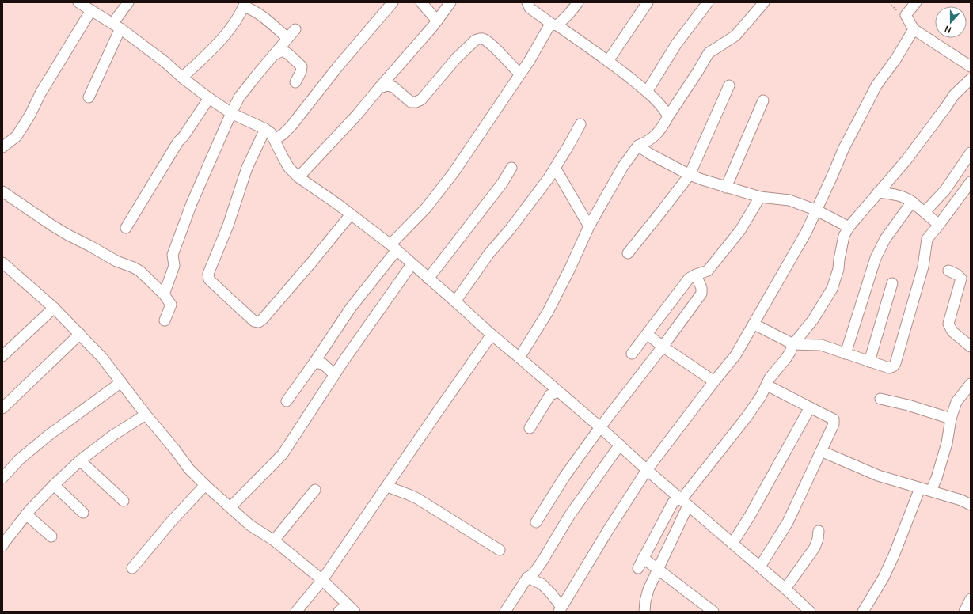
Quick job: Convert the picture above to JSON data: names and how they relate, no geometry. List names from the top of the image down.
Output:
{
  "north": "bottom"
}
